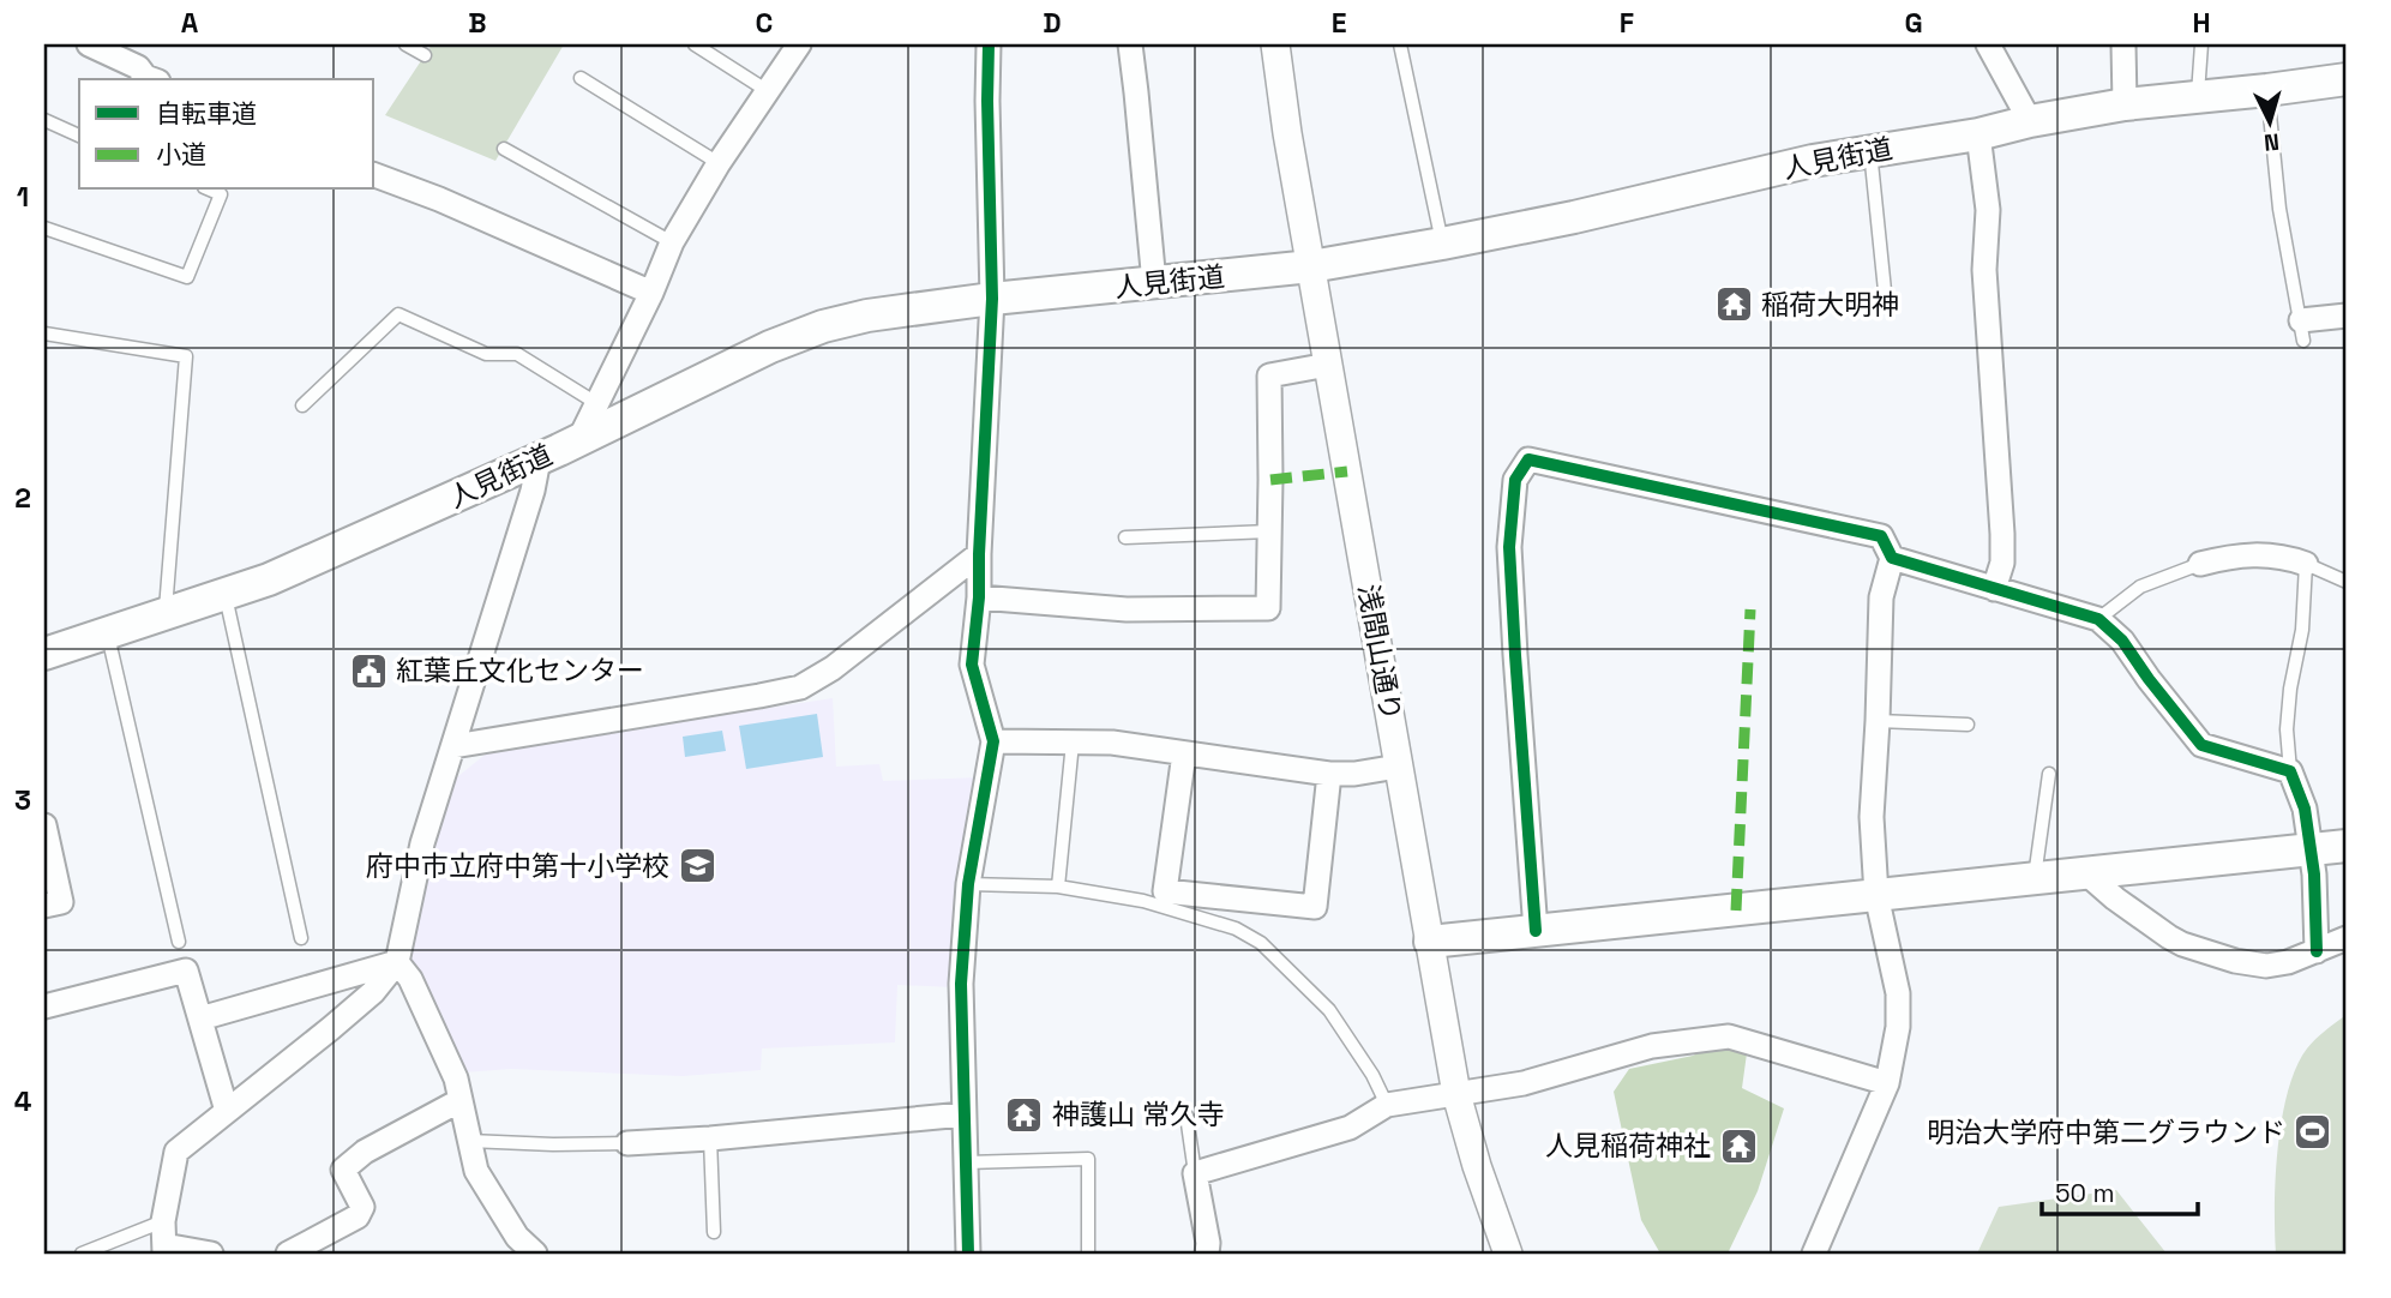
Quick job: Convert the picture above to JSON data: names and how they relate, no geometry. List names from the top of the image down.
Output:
{
  "streets": {
    "main road": ["人見街道"],
    "street": ["浅間山通り"]
  },
  "crossings": [
    ["人見街道", "浅間山通り"]
  ],
  "places": {
    "temple": ["稲荷大明神", "神護山 常久寺", "人見稲荷神社"],
    "public building": ["紅葉丘文化センター"],
    "school or university": ["府中市立府中第十小学校"],
    "sports": ["明治大学府中第二グラウンド"]
  },
  "legend": ["自転車道", "小道"],
  "scale_bar": "50 m",
  "north": "bottom",
  "grid": {
    "columns": [
      "A",
      "B",
      "C",
      "D",
      "E",
      "F",
      "G",
      "H"
    ],
    "rows": [
      "1",
      "2",
      "3",
      "4"
    ]
  }
}
